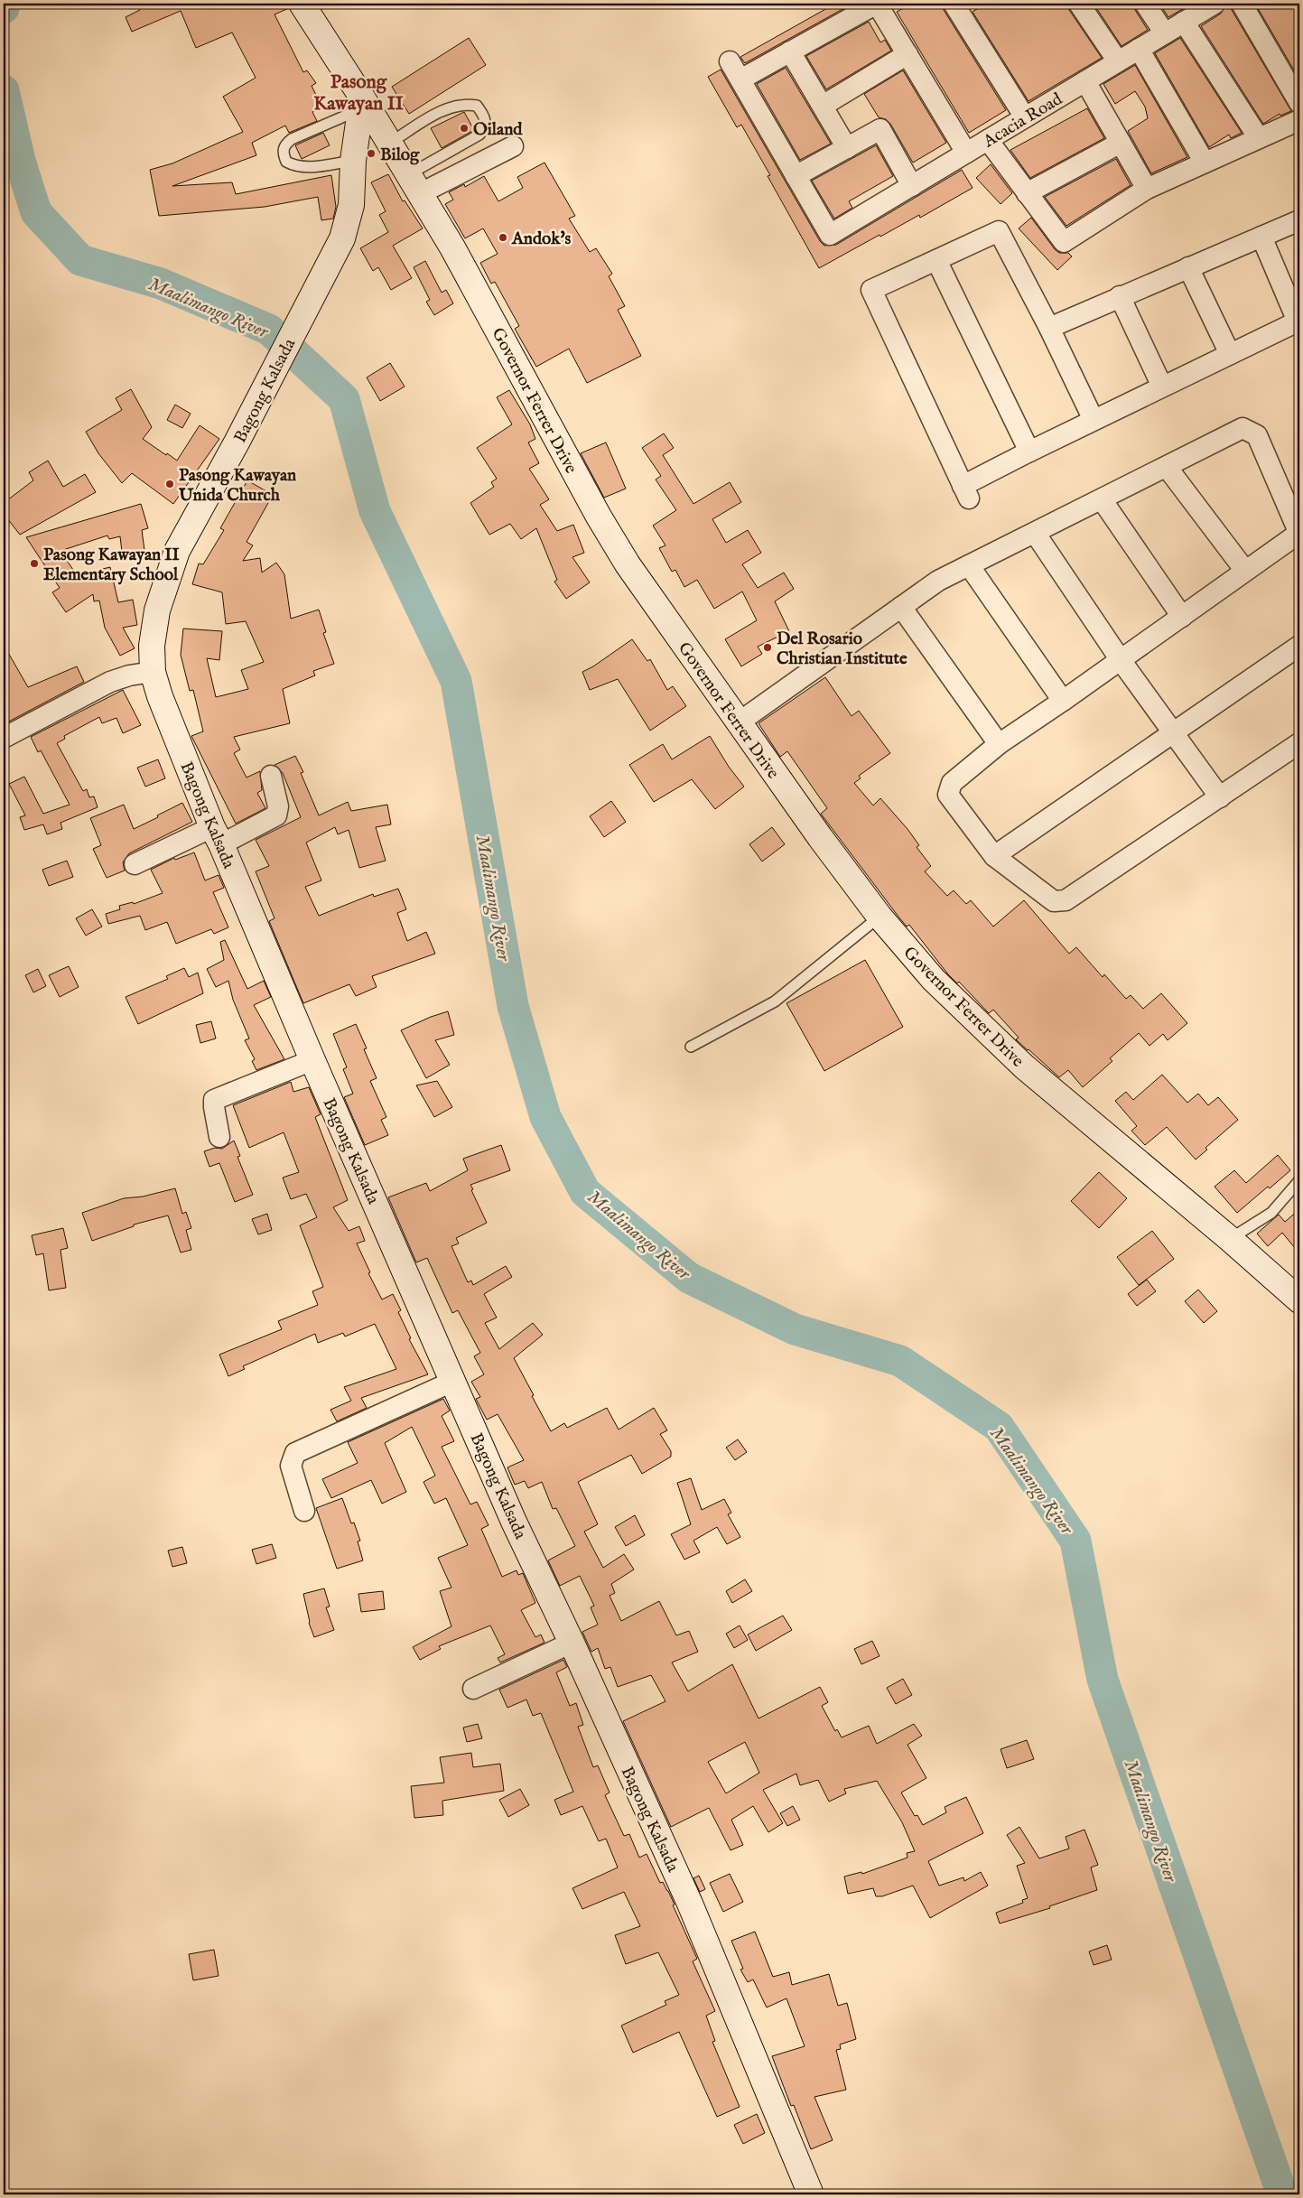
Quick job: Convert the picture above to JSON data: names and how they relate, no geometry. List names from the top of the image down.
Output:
{
  "streets": {
    "street": ["Acacia Road", "Bagong Kalsada", "Governor Ferrer Drive"]
  },
  "crossings": [
    ["Bagong Kalsada", "Governor Ferrer Drive"]
  ],
  "districts": ["Pasong Kawayan II"],
  "water": ["Maalimango River"],
  "places": [
    "Oiland",
    "Bilog",
    "Andok's",
    "Pasong Kawayan Unida Church",
    "Pasong Kawayan II Elementary School",
    "Del Rosario Christian Institute"
  ]
}
